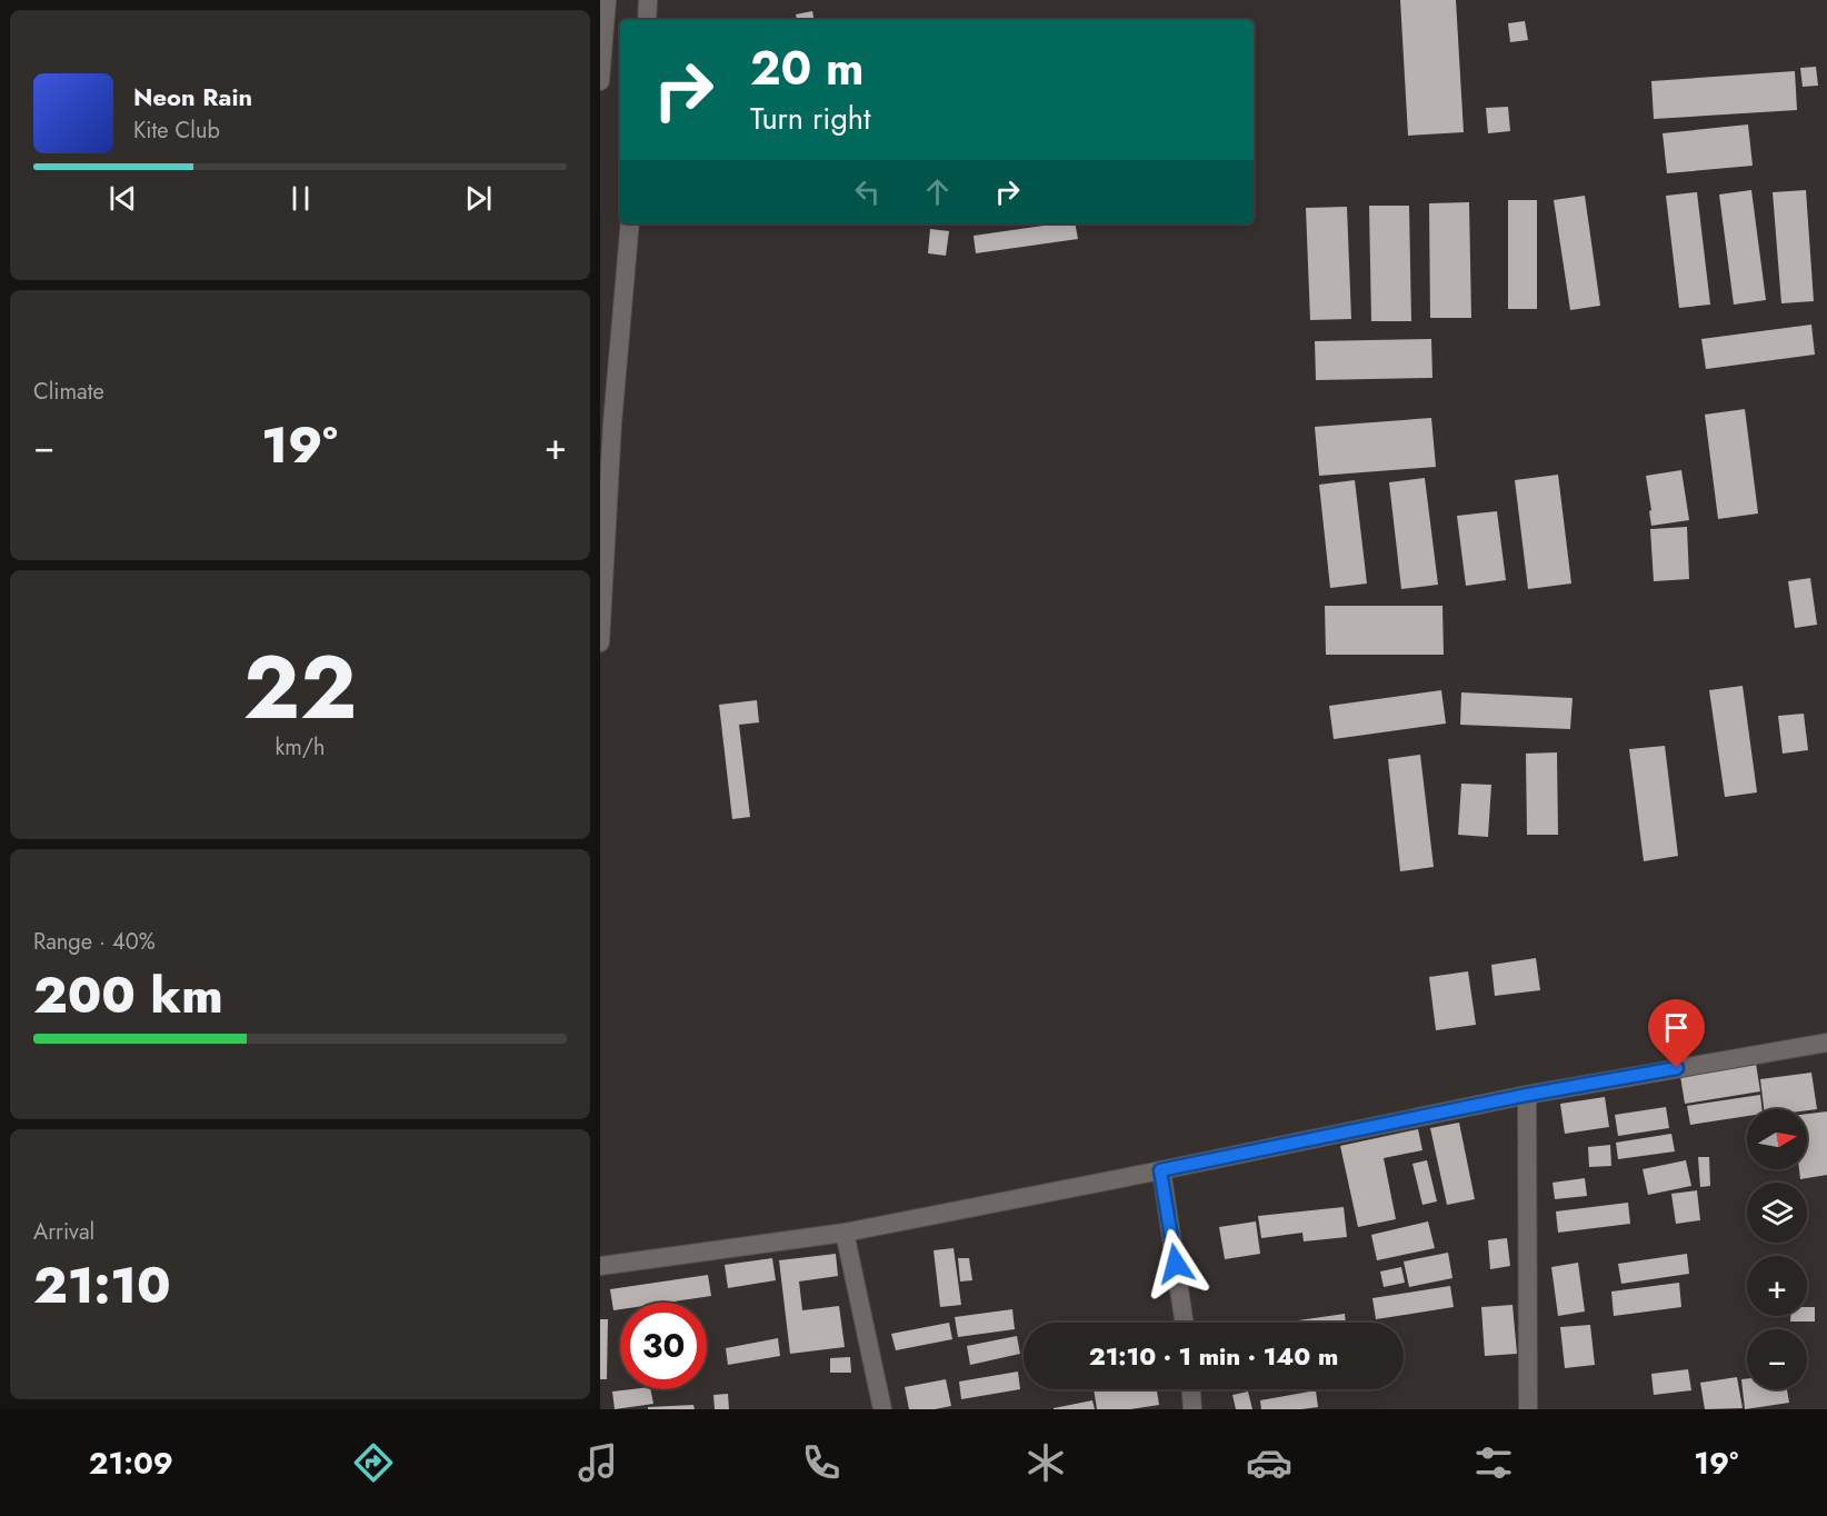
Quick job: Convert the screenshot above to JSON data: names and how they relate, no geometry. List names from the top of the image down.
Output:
{
  "north": "right",
  "page": {
    "turn": ["20 m", "Turn right"],
    "song": ["Neon Rain", "Kite Club"],
    "tile": [
      "Climate",
      ["22", "km/h"],
      ["Range · 40%", "200 km"],
      ["Arrival", "21:10"]
    ],
    "heat": ["−", "19°", "+"],
    "map_buttons": ["+", "−"],
    "limit": "30",
    "trip": "21:10 · 1 min · 140 m",
    "tabs": ["21:09", "19°"]
  }
}
